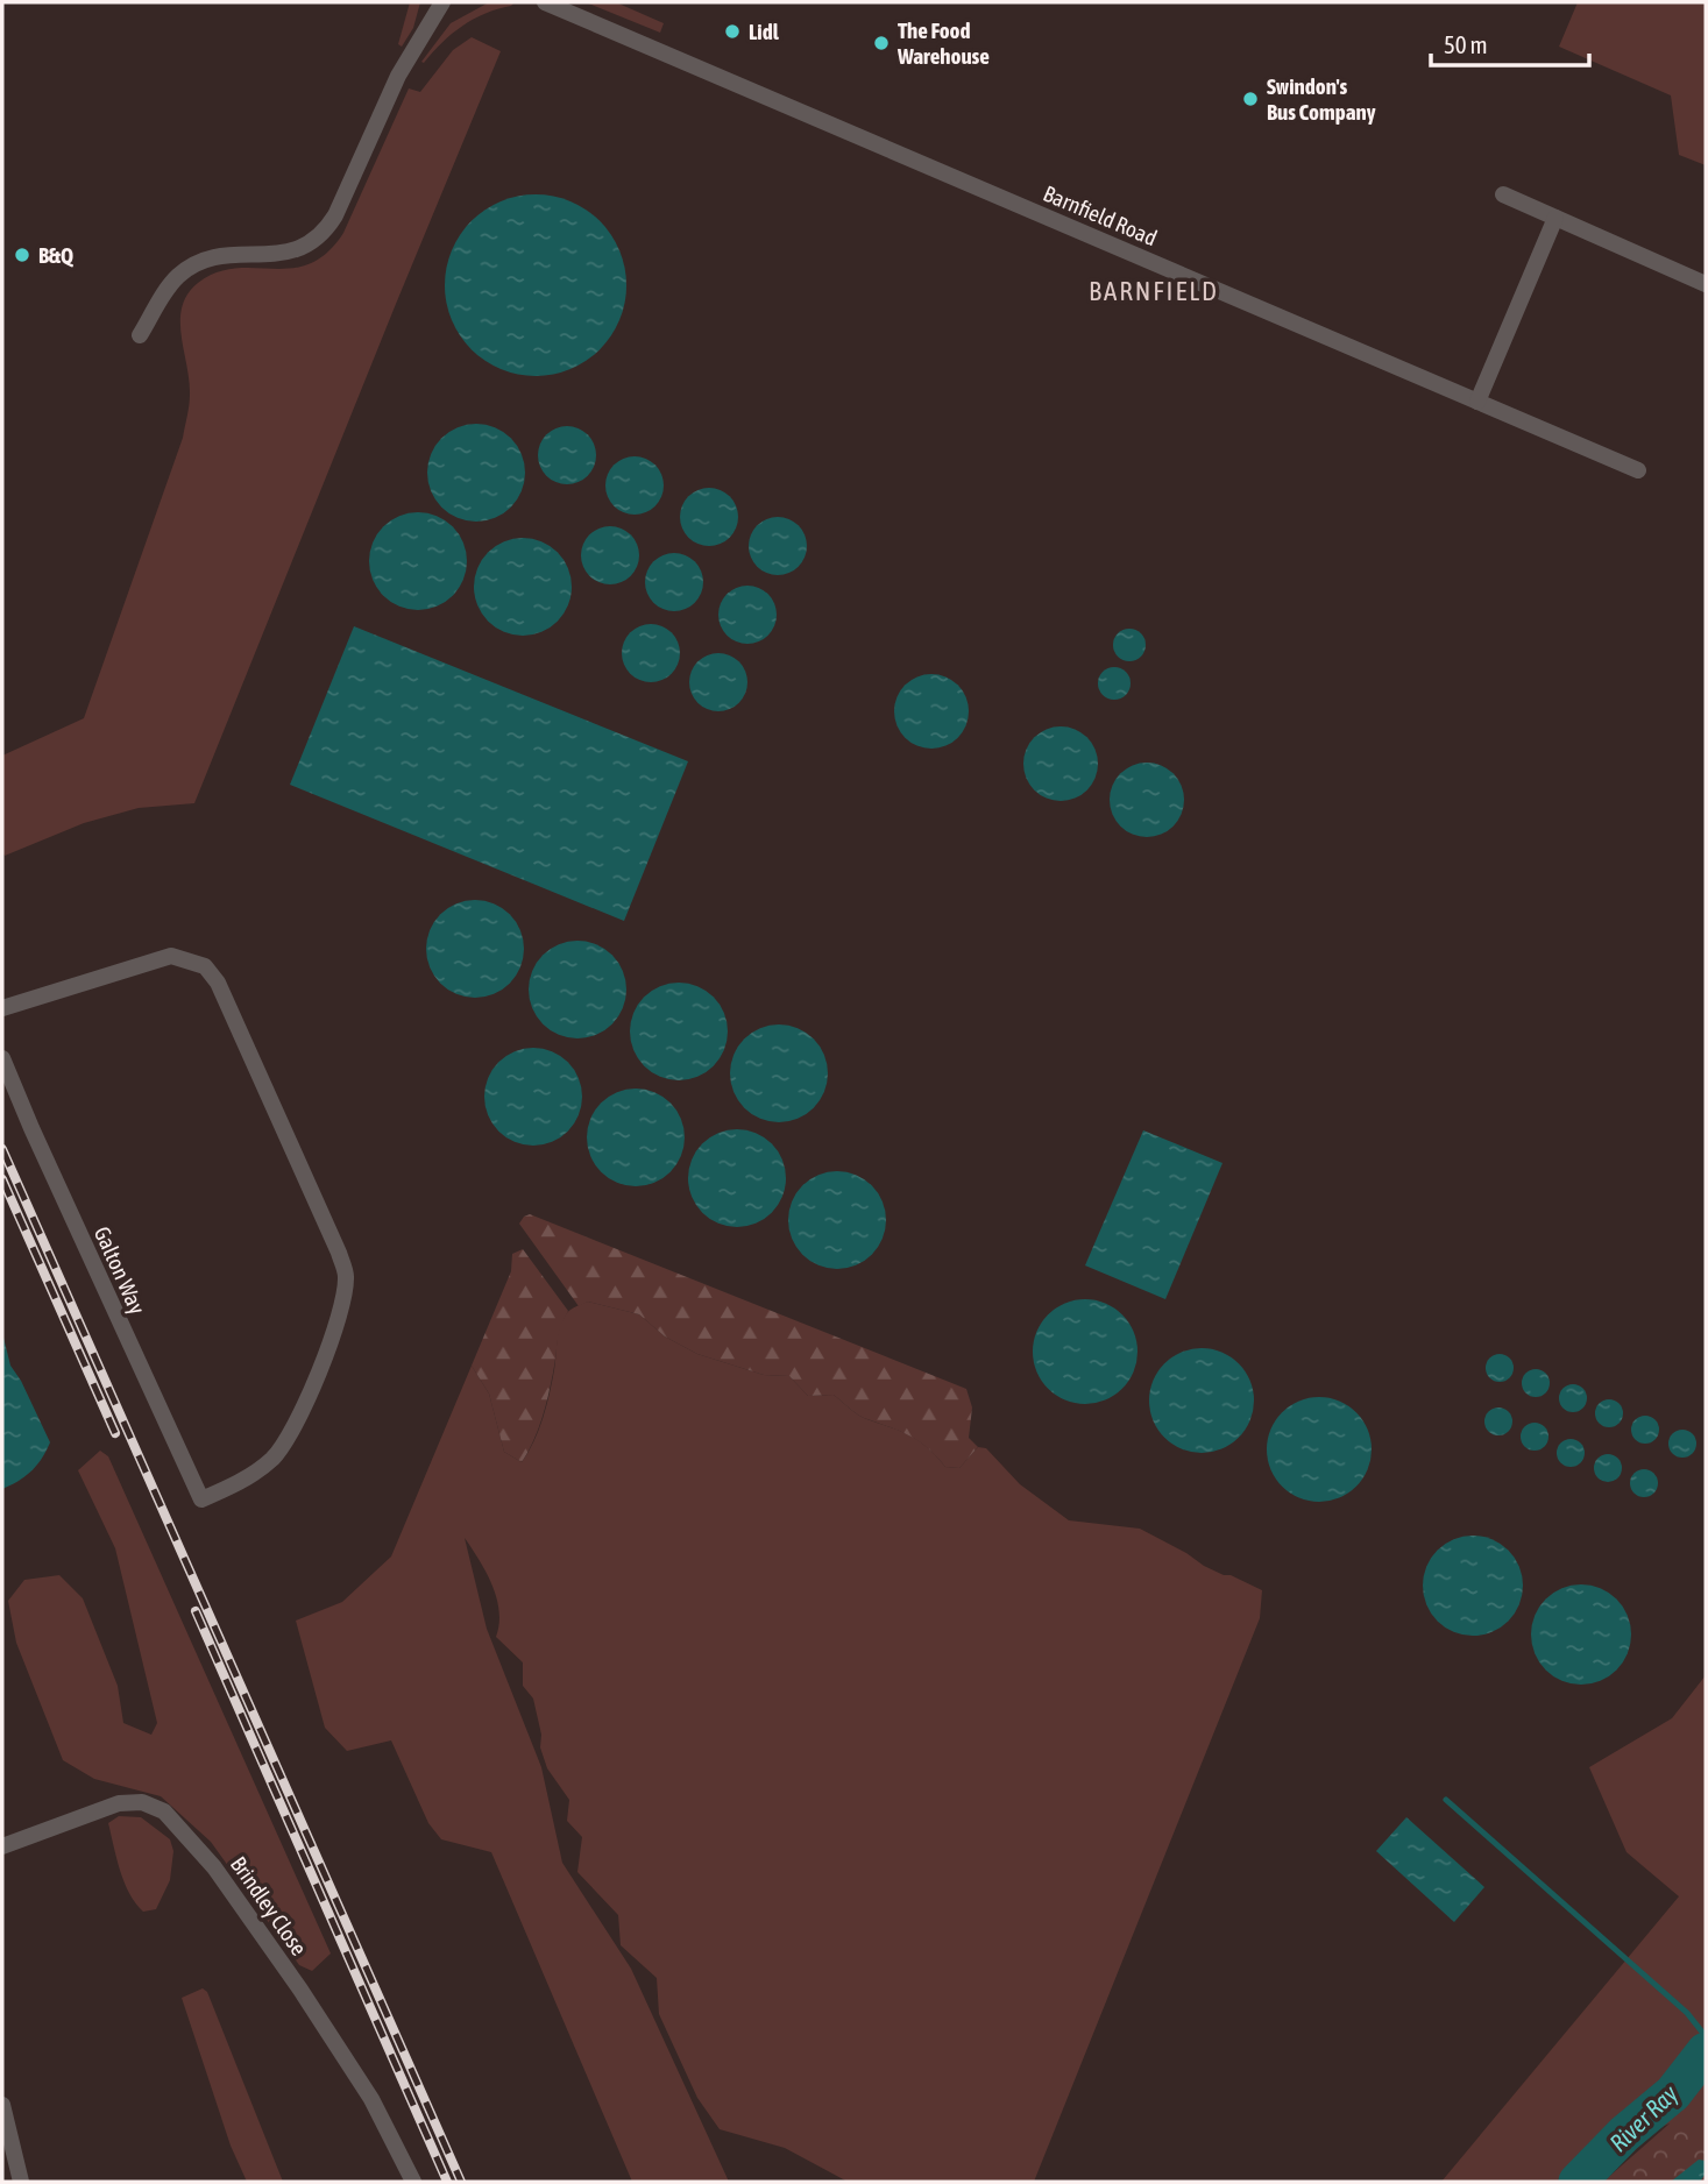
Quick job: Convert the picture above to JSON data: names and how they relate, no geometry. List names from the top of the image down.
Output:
{
  "streets": {
    "street": ["Barnfield Road", "Galton Way", "Brindley Close"]
  },
  "districts": ["BARNFIELD"],
  "water": ["River Ray"],
  "places": [
    "Lidl",
    "The Food Warehouse",
    "Swindon's Bus Company",
    "B&Q"
  ],
  "scale_bar": "50 m"
}
